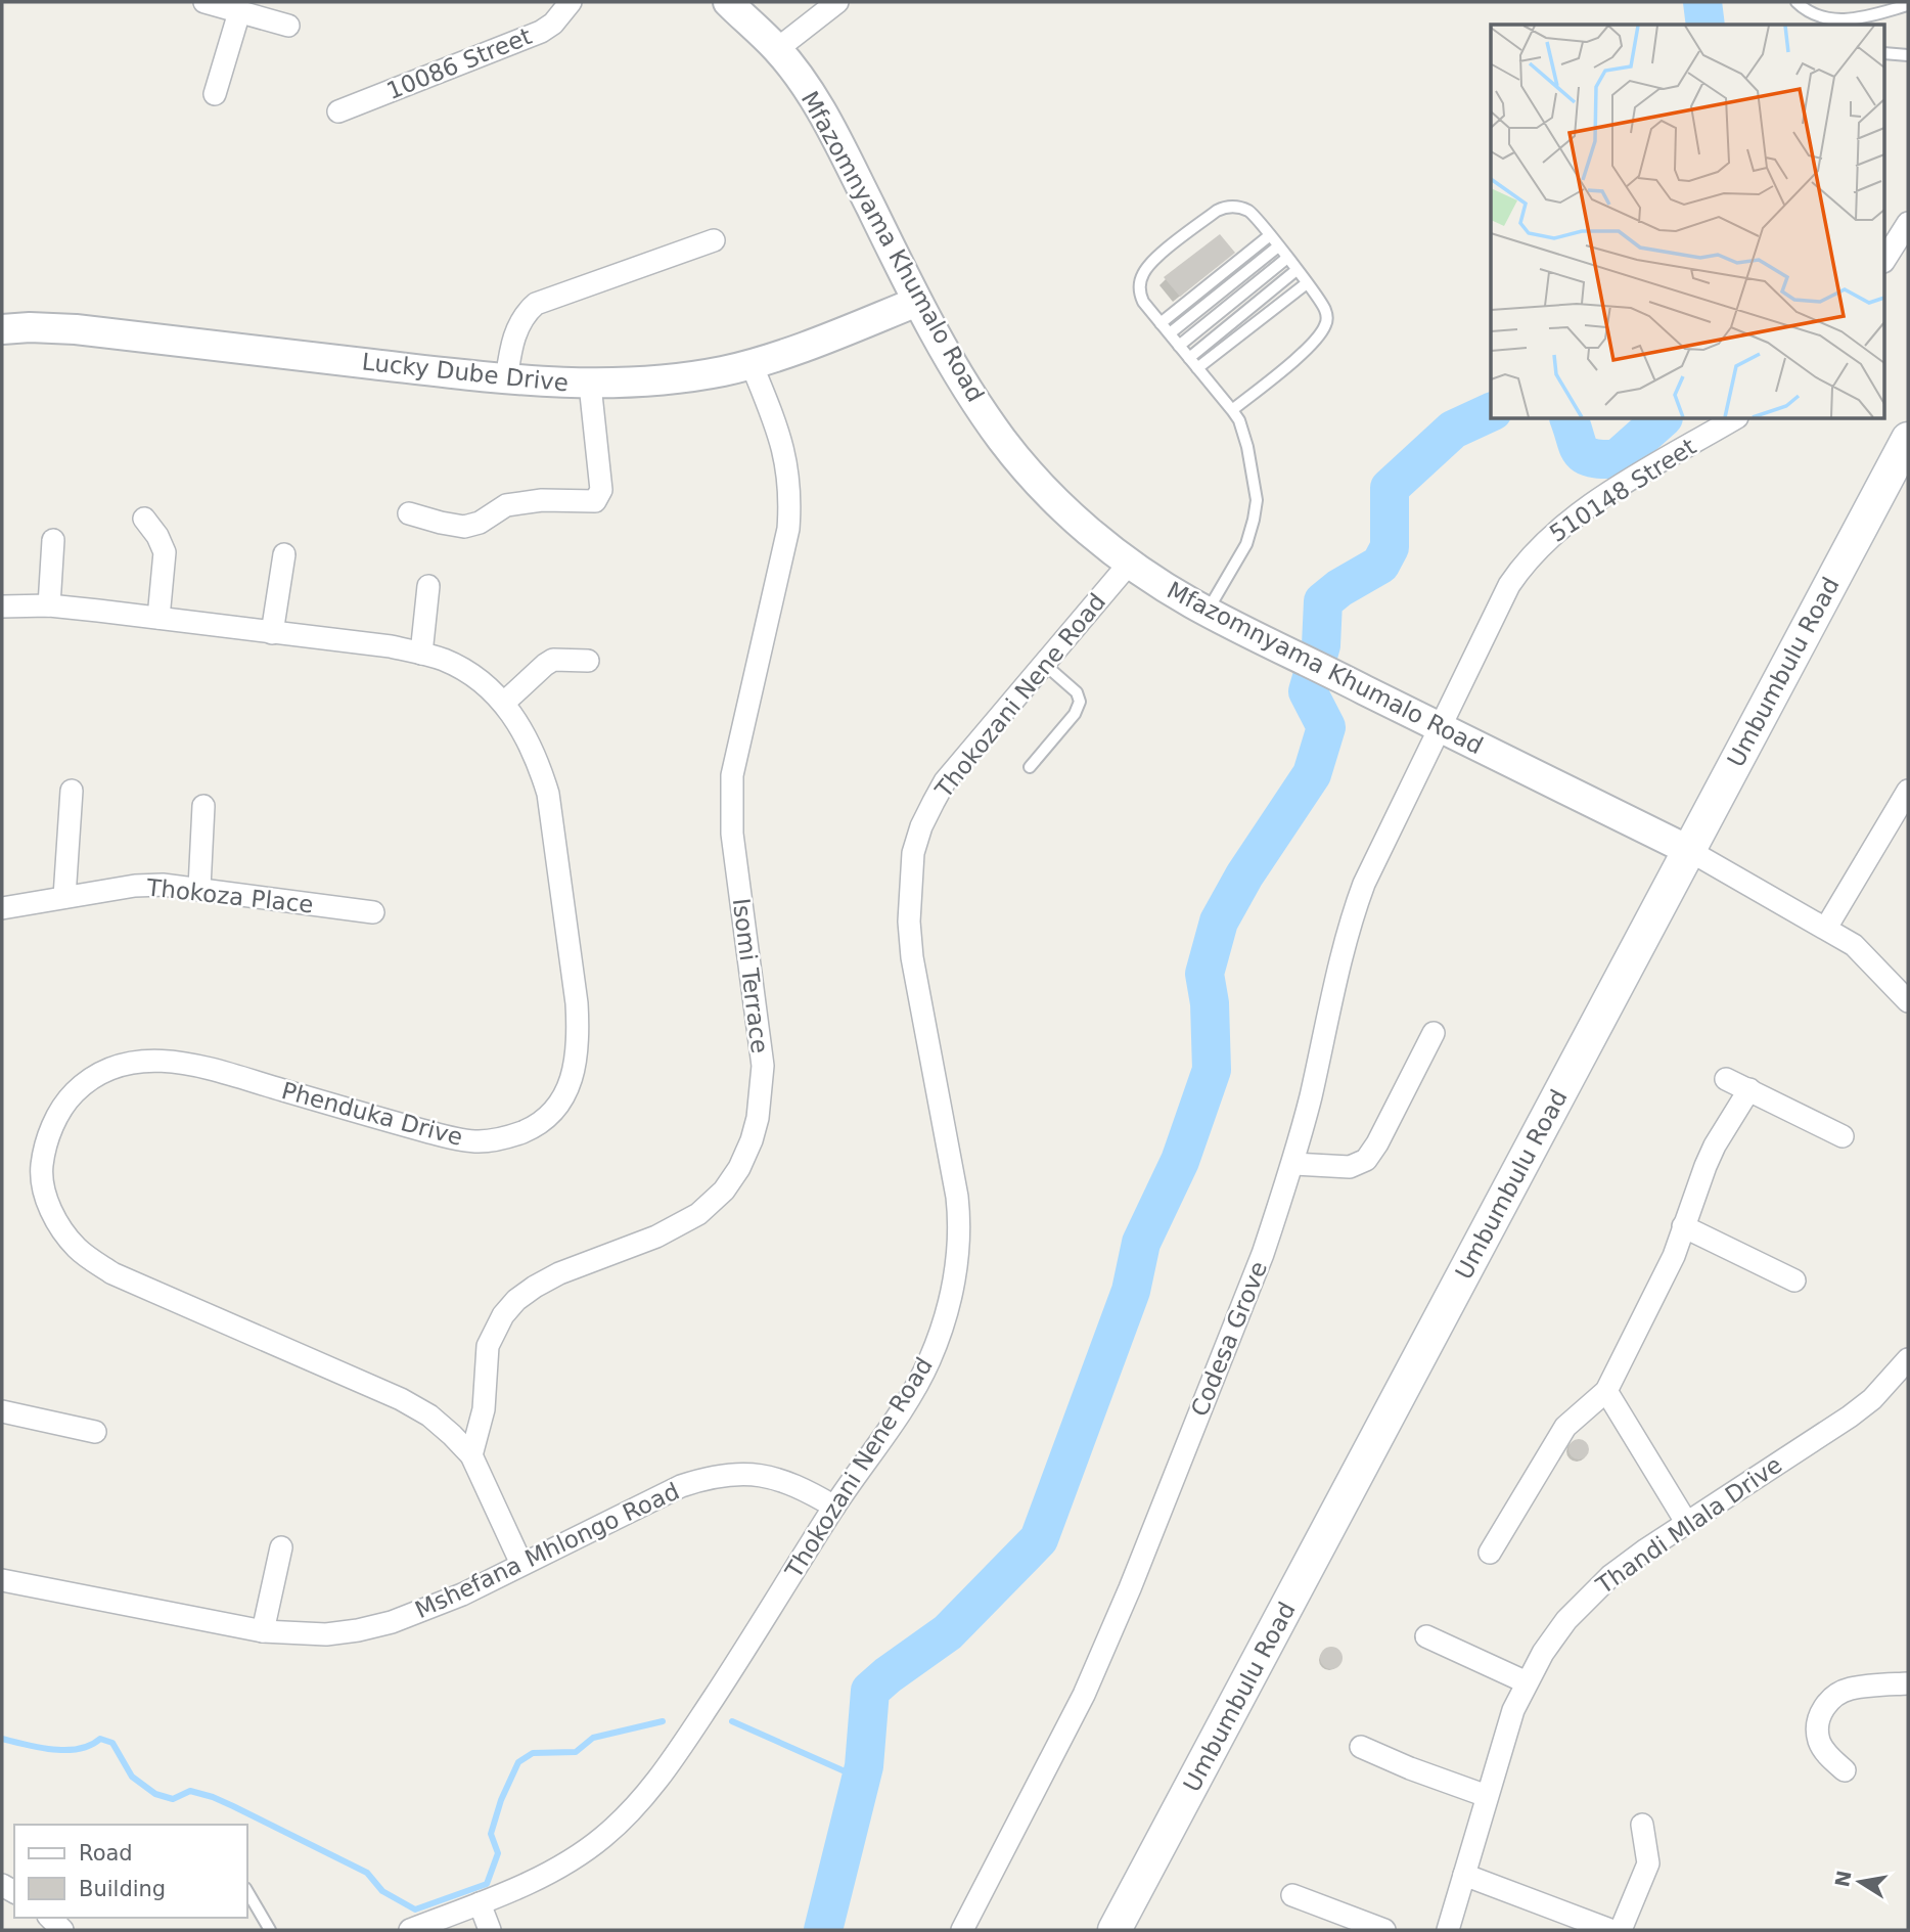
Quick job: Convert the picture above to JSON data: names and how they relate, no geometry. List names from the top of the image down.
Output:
{
  "streets": {
    "main road": ["Umbumbulu Road"],
    "street": [
      "10086 Street",
      "Mfazomnyama Khumalo Road",
      "Lucky Dube Drive",
      "510148 Street",
      "Thokozani Nene Road",
      "Thokoza Place",
      "Isomi Terrace",
      "Phenduka Drive",
      "Codesa Grove",
      "Thandi Mlala Drive",
      "Mshefana Mhlongo Road"
    ]
  },
  "crossings": [
    ["Mfazomnyama Khumalo Road", "Lucky Dube Drive"],
    ["Mfazomnyama Khumalo Road", "510148 Street"],
    ["Mfazomnyama Khumalo Road", "Umbumbulu Road"],
    ["Mfazomnyama Khumalo Road", "Thokozani Nene Road"],
    ["Mfazomnyama Khumalo Road", "Codesa Grove"],
    ["Lucky Dube Drive", "Isomi Terrace"],
    ["510148 Street", "Codesa Grove"],
    ["Thokozani Nene Road", "Mshefana Mhlongo Road"],
    ["Isomi Terrace", "Phenduka Drive"],
    ["Phenduka Drive", "Mshefana Mhlongo Road"]
  ],
  "legend": ["Road", "Building"],
  "north": "left"
}
